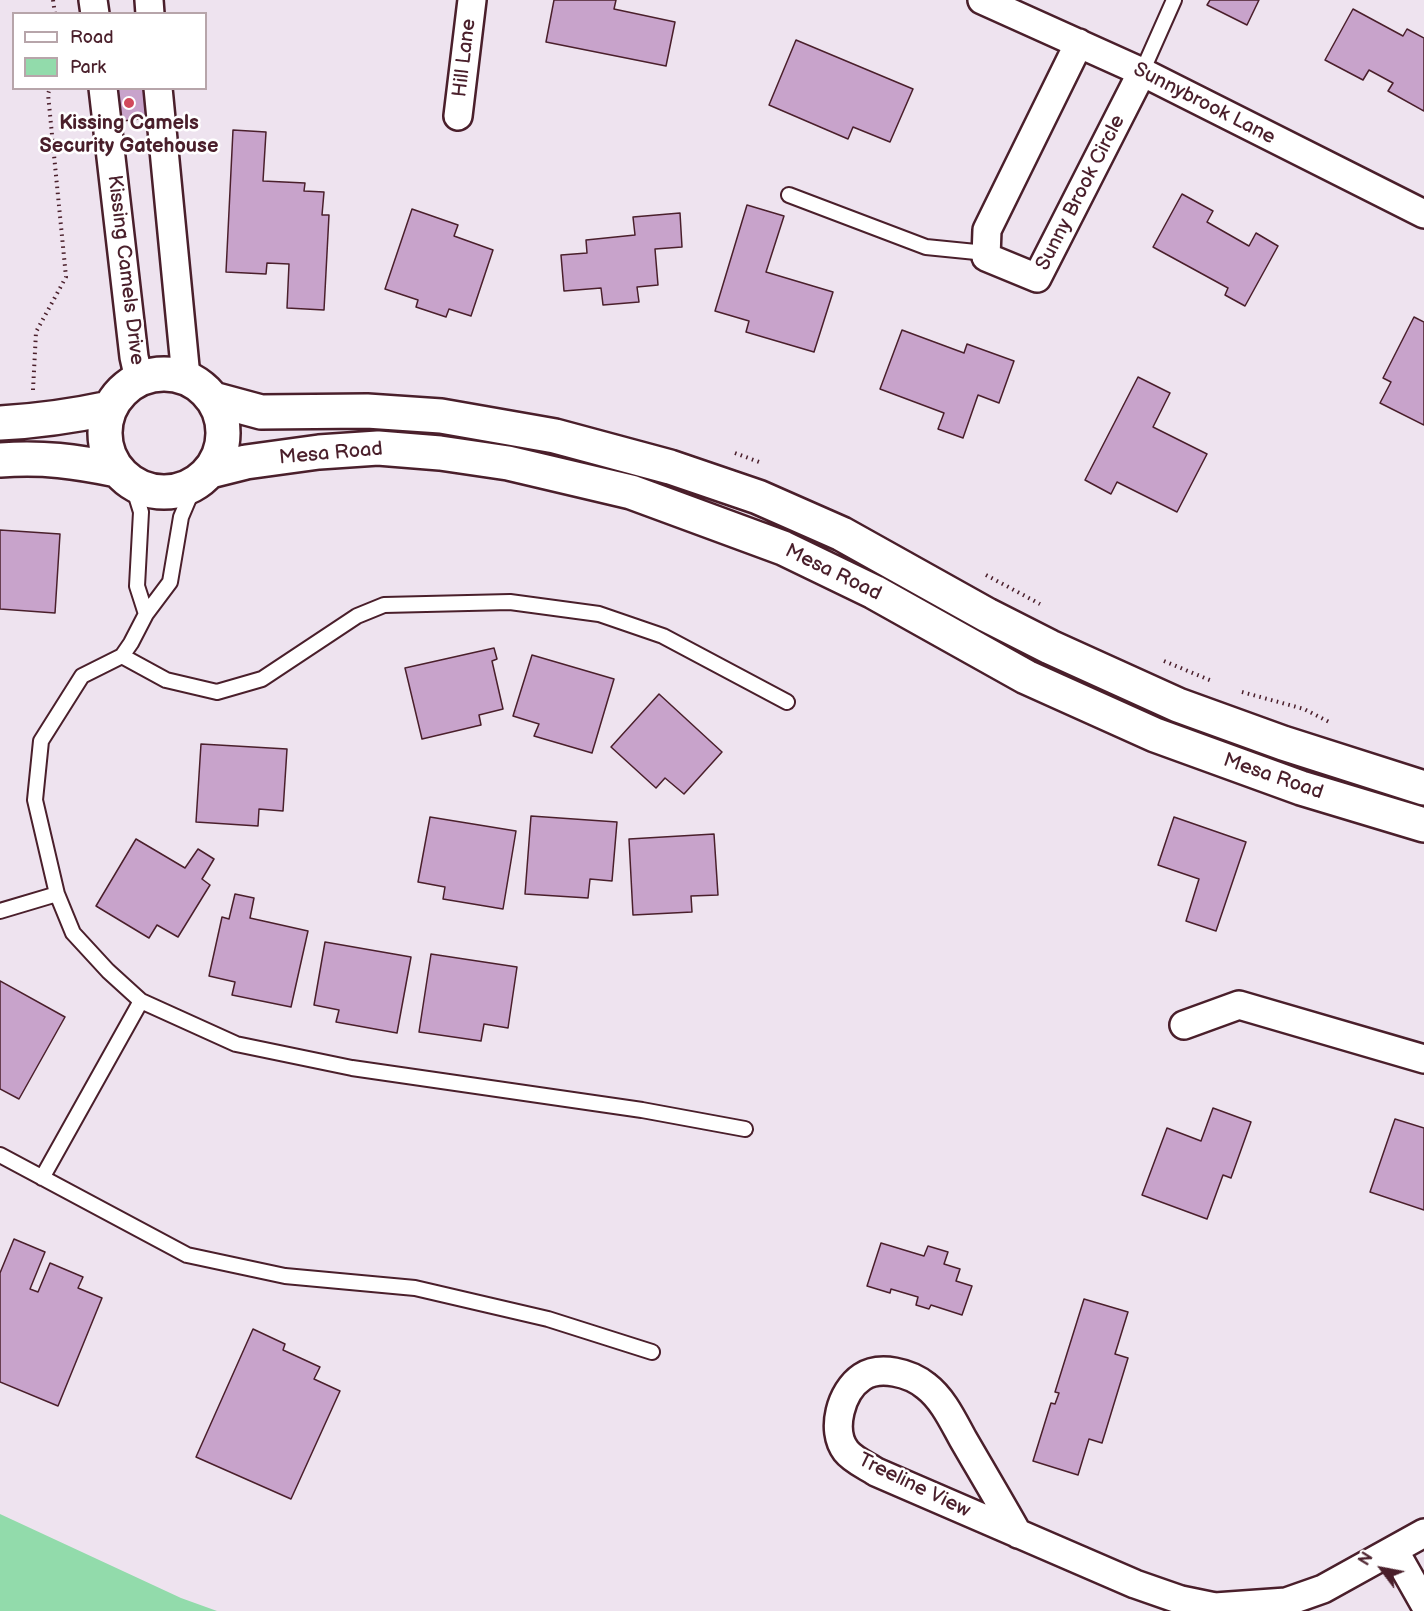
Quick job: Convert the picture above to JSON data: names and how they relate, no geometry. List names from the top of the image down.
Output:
{
  "streets": {
    "main road": ["Mesa Road"],
    "street": [
      "Hill Lane",
      "Sunnybrook Lane",
      "Sunny Brook Circle",
      "Kissing Camels Drive",
      "Treeline View"
    ]
  },
  "crossings": [
    ["Sunnybrook Lane", "Sunny Brook Circle"],
    ["Kissing Camels Drive", "Mesa Road"]
  ],
  "places": ["Kissing Camels Security Gatehouse"],
  "legend": ["Road", "Park"],
  "north": "top left"
}
